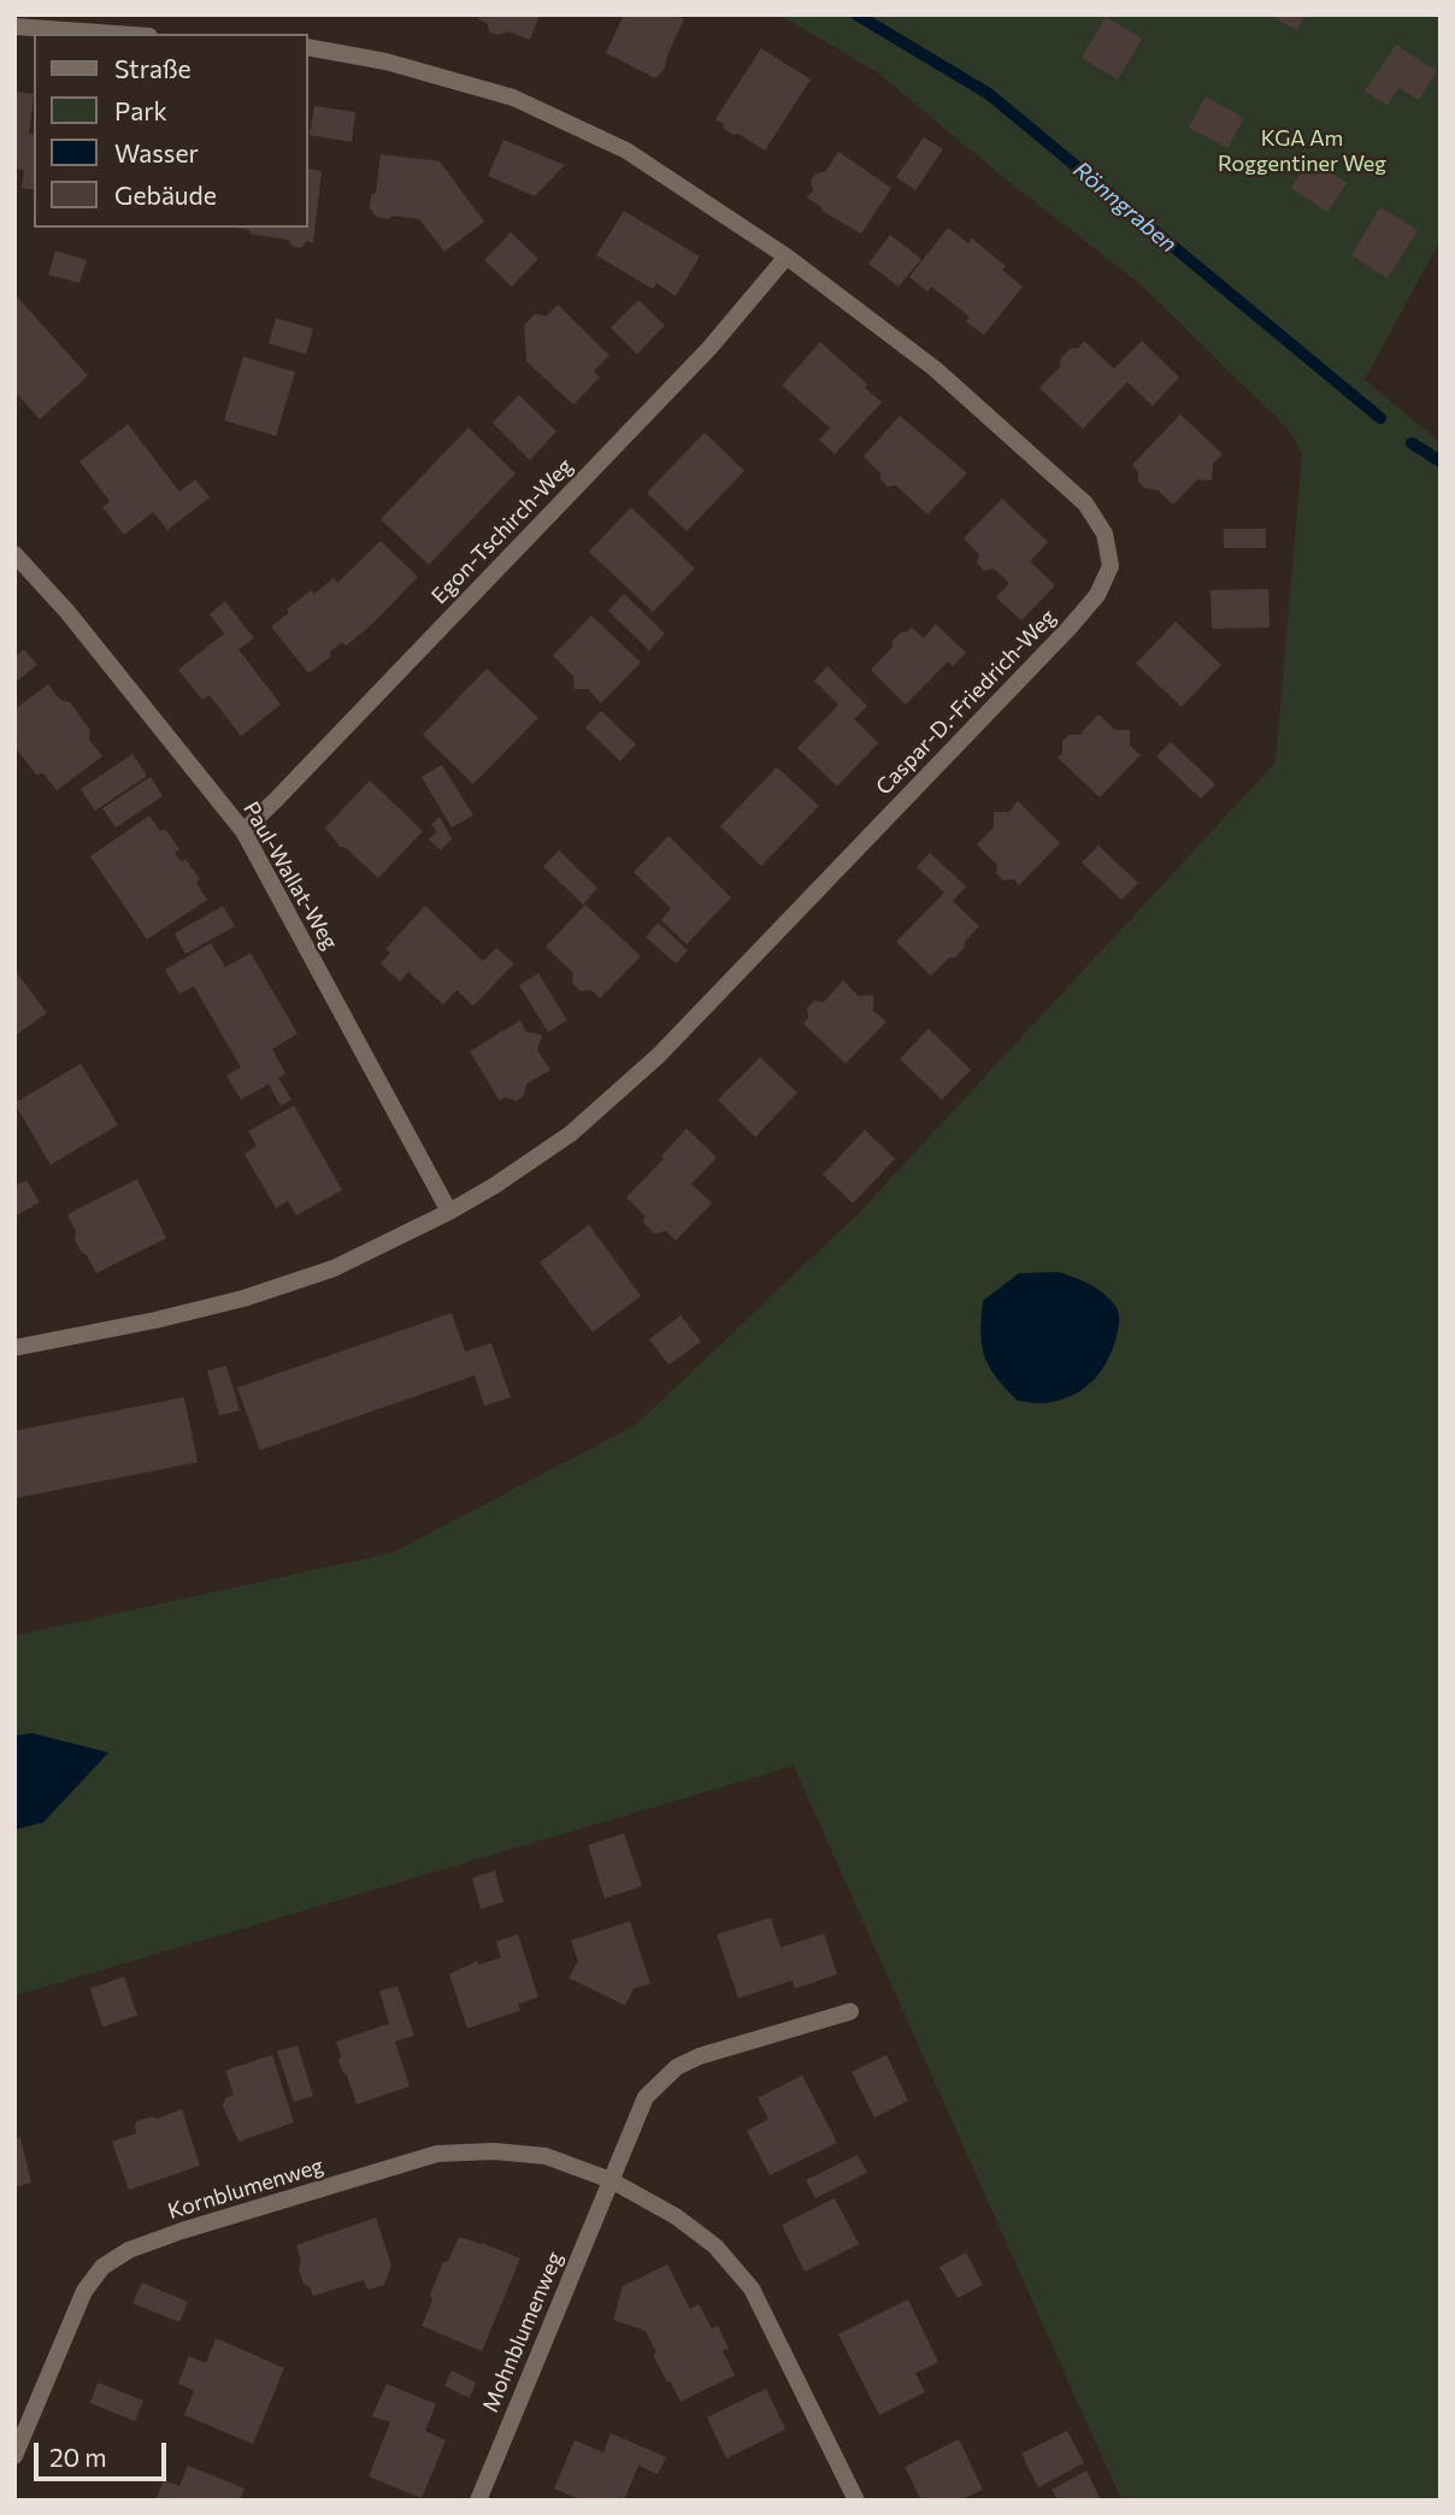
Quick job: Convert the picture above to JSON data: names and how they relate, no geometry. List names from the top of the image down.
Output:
{
  "streets": {
    "street": [
      "Egon-Tschirch-Weg",
      "Caspar-D.-Friedrich-Weg",
      "Paul-Wallat-Weg",
      "Kornblumenweg",
      "Mohnblumenweg"
    ]
  },
  "crossings": [
    ["Egon-Tschirch-Weg", "Caspar-D.-Friedrich-Weg"],
    ["Egon-Tschirch-Weg", "Paul-Wallat-Weg"],
    ["Caspar-D.-Friedrich-Weg", "Paul-Wallat-Weg"],
    ["Kornblumenweg", "Mohnblumenweg"]
  ],
  "water": ["Rönngraben"],
  "parks": ["KGA Am Roggentiner Weg"],
  "legend": [
    "Straße",
    "Park",
    "Wasser",
    "Gebäude"
  ],
  "scale_bar": "20 m"
}
